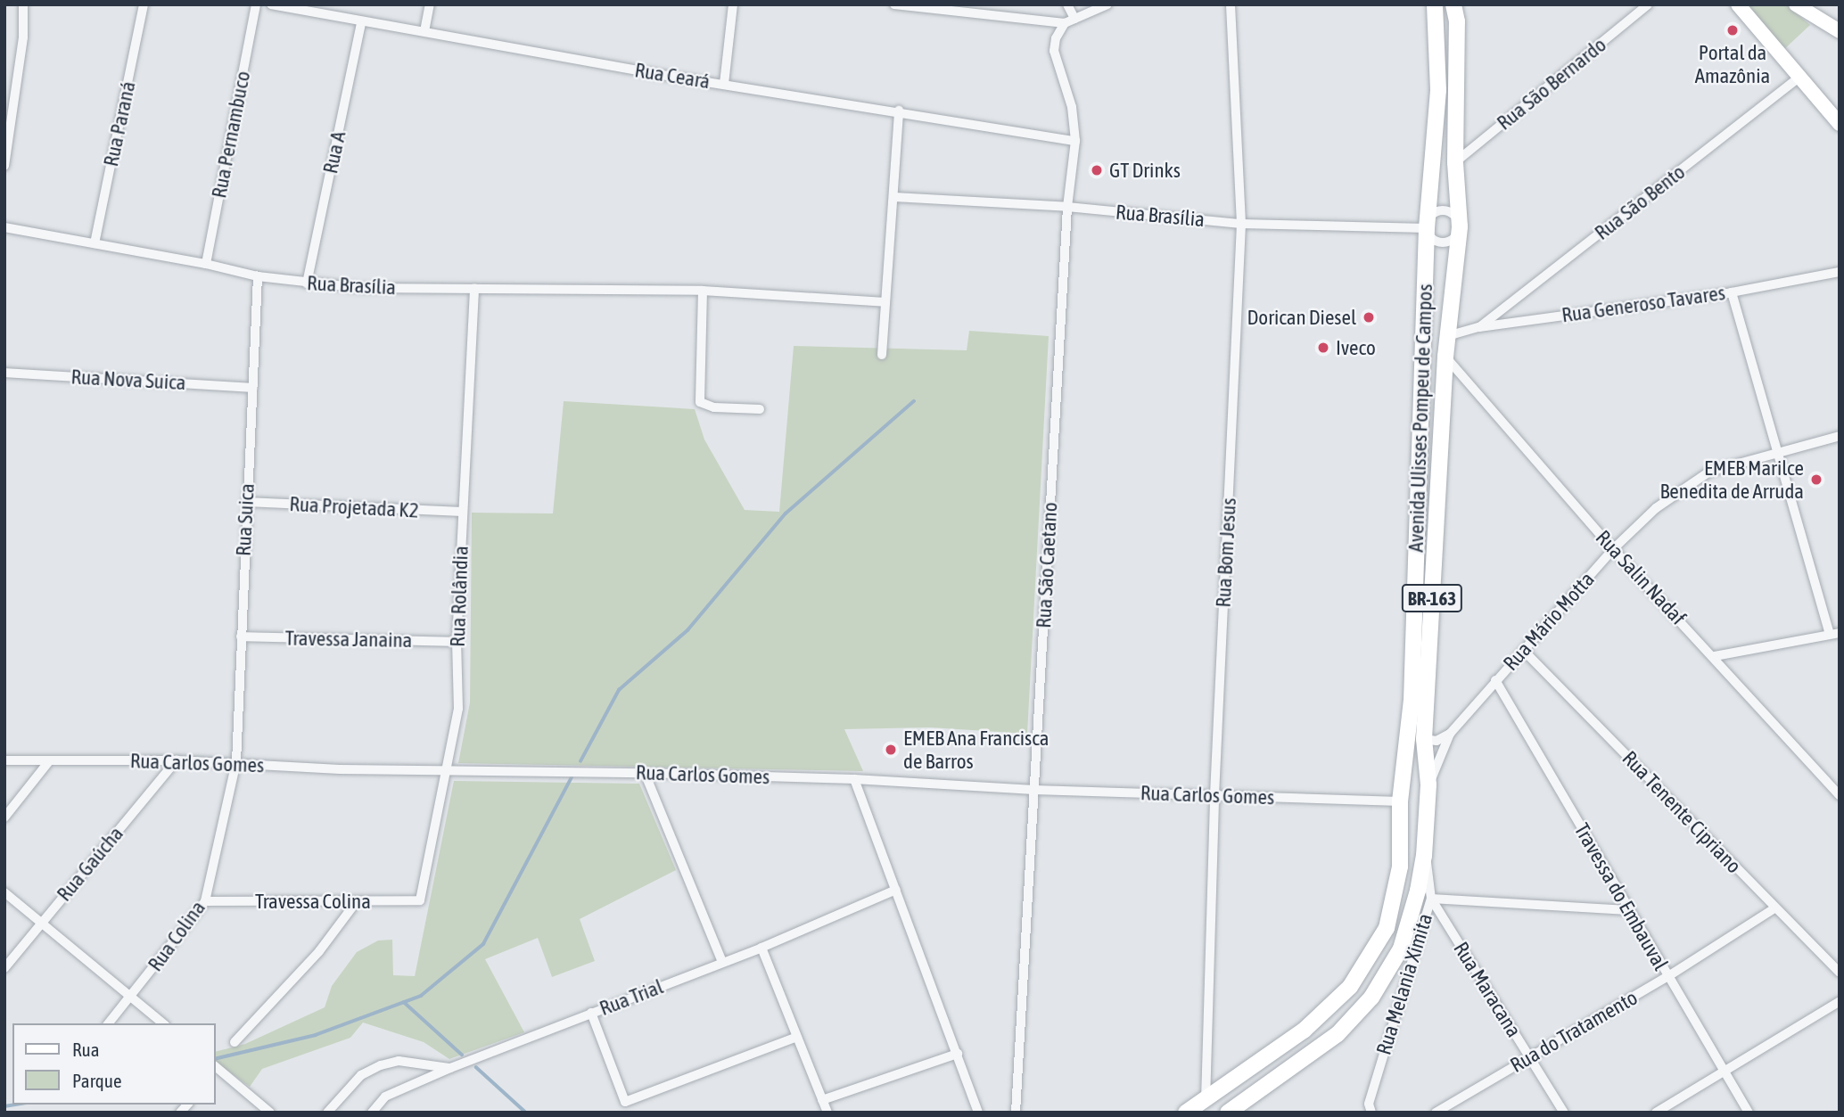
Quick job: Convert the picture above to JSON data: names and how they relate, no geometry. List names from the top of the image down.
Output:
{
  "streets": {
    "main road": ["Avenida Ulisses Pompeu de Campos", "BR-163"],
    "street": [
      "Rua Ceará",
      "Rua São Bernardo",
      "Rua Paraná",
      "Rua Pernambuco",
      "Rua A",
      "Rua São Bento",
      "Rua Brasília",
      "Rua Generoso Tavares",
      "Rua Nova Suica",
      "Rua Projetada K2",
      "Rua Suica",
      "Rua Bom Jesus",
      "Rua São Caetano",
      "Rua Salin Nadaf",
      "Rua Rolândia",
      "Rua Mário Motta",
      "Travessa Janaina",
      "Rua Carlos Gomes",
      "Rua Tenente Cipriano",
      "Rua Gaúcha",
      "Travessa do Embauval",
      "Travessa Colina",
      "Rua Colina",
      "Rua Melania Ximita",
      "Rua Maracana",
      "Rua Trial",
      "Rua do Tratamento"
    ]
  },
  "crossings": [
    ["Rua Ceará", "Rua A"],
    ["Rua Ceará", "Rua São Caetano"],
    ["Rua São Bernardo", "Avenida Ulisses Pompeu de Campos"],
    ["Rua Paraná", "Rua Brasília"],
    ["Rua Pernambuco", "Rua Brasília"],
    ["Rua A", "Rua Brasília"],
    ["Rua São Bento", "Rua Generoso Tavares"],
    ["Rua Brasília", "Avenida Ulisses Pompeu de Campos"],
    ["Rua Brasília", "Rua Suica"],
    ["Rua Brasília", "Rua Bom Jesus"],
    ["Rua Brasília", "Rua São Caetano"],
    ["Rua Brasília", "Rua Rolândia"],
    ["Rua Generoso Tavares", "Avenida Ulisses Pompeu de Campos"],
    ["Rua Nova Suica", "Rua Suica"],
    ["Avenida Ulisses Pompeu de Campos", "Rua Bom Jesus"],
    ["Avenida Ulisses Pompeu de Campos", "Rua Salin Nadaf"],
    ["Avenida Ulisses Pompeu de Campos", "Rua Mário Motta"],
    ["Avenida Ulisses Pompeu de Campos", "Rua Carlos Gomes"],
    ["Avenida Ulisses Pompeu de Campos", "Rua Melania Ximita"],
    ["Rua Projetada K2", "Rua Suica"],
    ["Rua Projetada K2", "Rua Rolândia"],
    ["Rua Suica", "Travessa Janaina"],
    ["Rua Suica", "Rua Carlos Gomes"],
    ["Rua Suica", "Rua Colina"],
    ["Rua Bom Jesus", "Rua Carlos Gomes"],
    ["Rua São Caetano", "Rua Carlos Gomes"],
    ["Rua Salin Nadaf", "Rua Mário Motta"],
    ["Rua Rolândia", "Travessa Janaina"],
    ["Rua Rolândia", "Rua Carlos Gomes"],
    ["Rua Rolândia", "Travessa Colina"],
    ["Rua Mário Motta", "Rua Tenente Cipriano"],
    ["Rua Mário Motta", "Travessa do Embauval"],
    ["Rua Carlos Gomes", "Rua Gaúcha"],
    ["Rua Carlos Gomes", "Rua Colina"],
    ["Rua Tenente Cipriano", "Rua do Tratamento"],
    ["Travessa do Embauval", "Rua do Tratamento"],
    ["Travessa Colina", "Rua Colina"],
    ["Rua Melania Ximita", "Rua Maracana"],
    ["Rua Maracana", "Rua do Tratamento"]
  ],
  "places": [
    "Portal da Amazônia",
    "GT Drinks",
    "Dorican Diesel",
    "Iveco",
    "EMEB Marilce Benedita de Arruda",
    "EMEB Ana Francisca de Barros"
  ],
  "legend": ["Rua", "Parque"]
}
